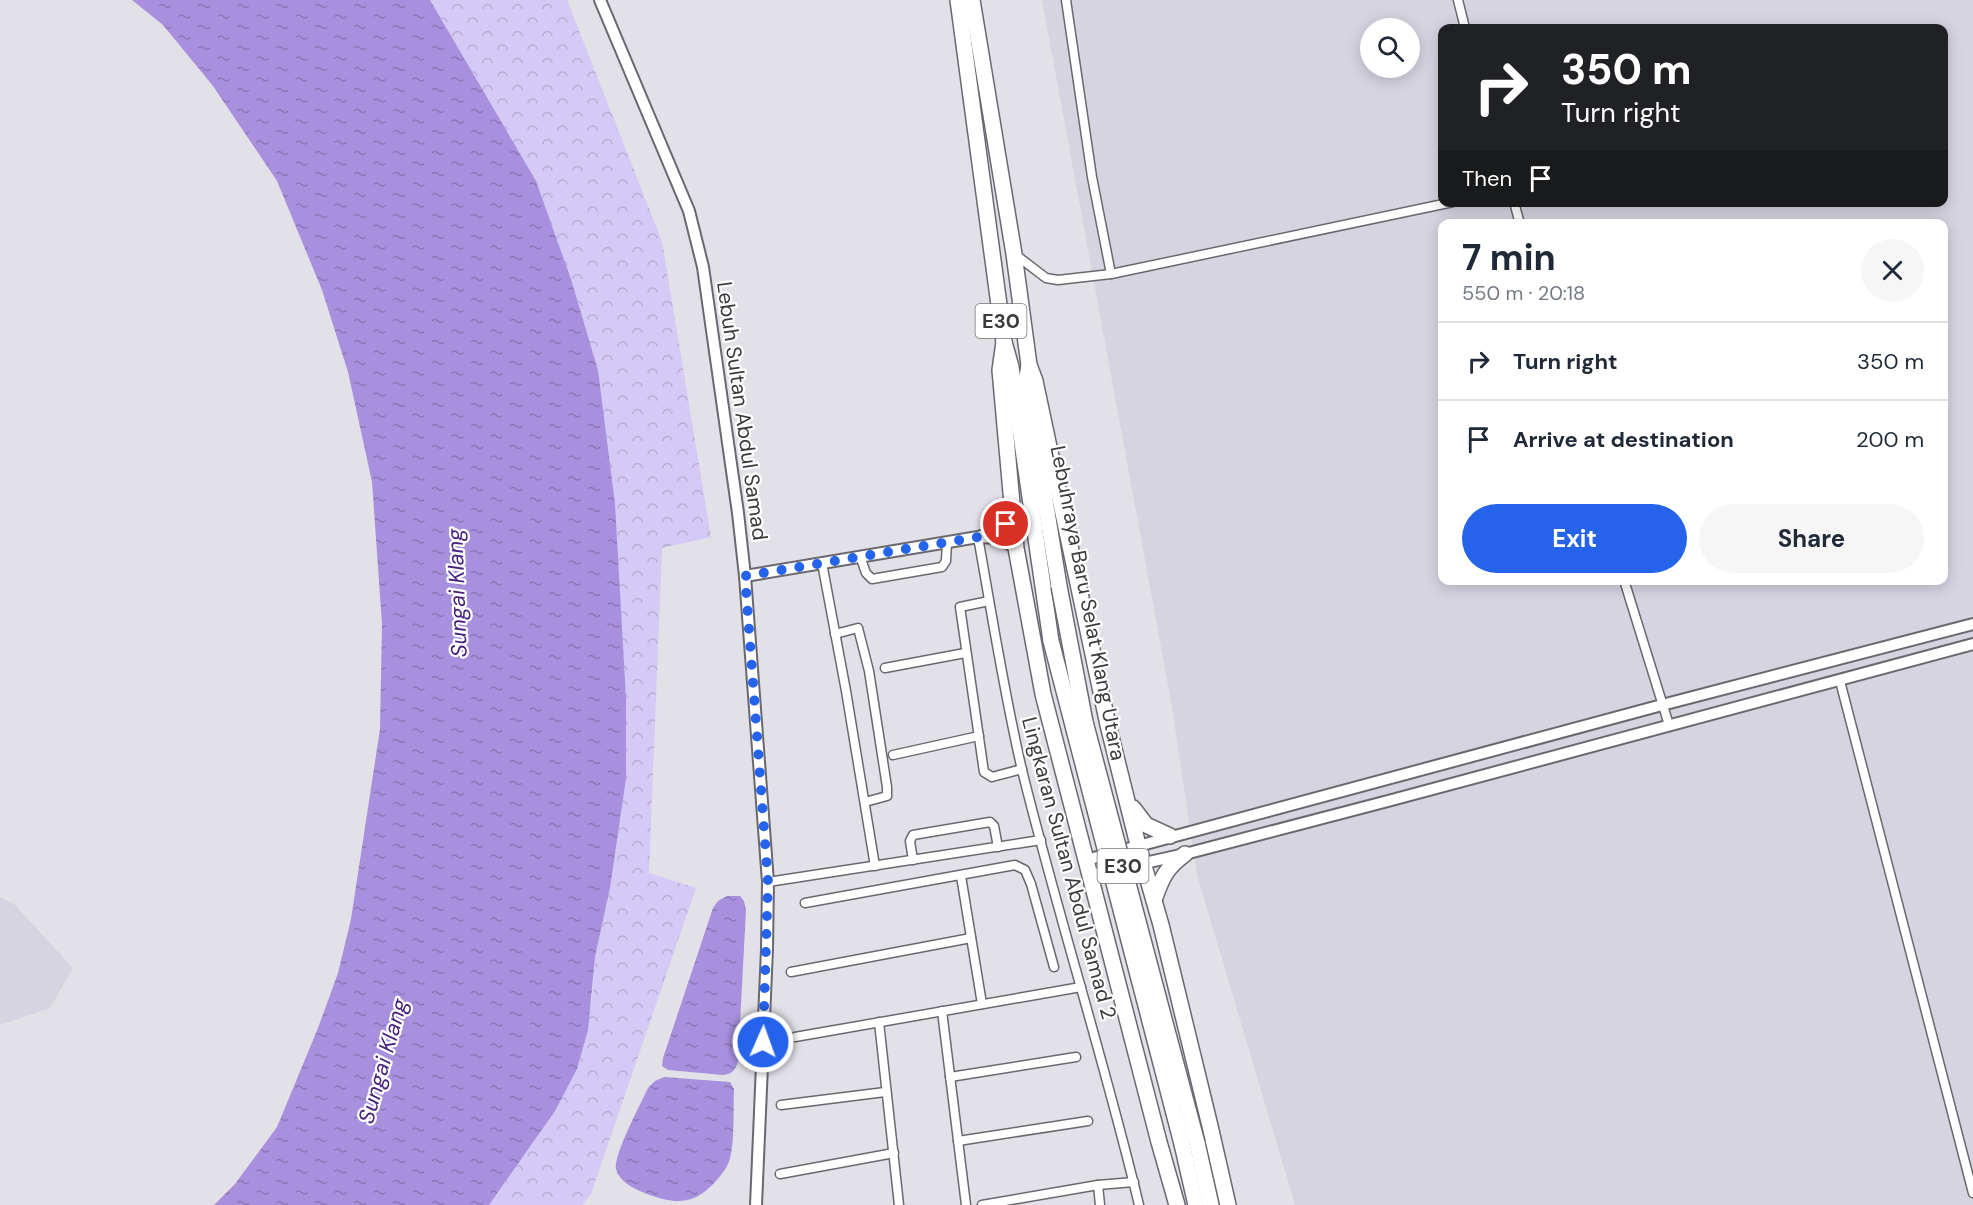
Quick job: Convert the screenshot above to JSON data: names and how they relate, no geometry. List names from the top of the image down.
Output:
{
  "streets": {
    "highway": ["E30", "Lebuhraya Baru Selat Klang Utara"],
    "street": ["Lebuh Sultan Abdul Samad", "Lingkaran Sultan Abdul Samad 2"]
  },
  "water": ["Sungai Klang"],
  "page": {
    "turn": ["350 m", "Turn right"],
    "then": "Then",
    "heading": ["7 min", "550 m · 20:18"],
    "list": [
      {
        "name": "Turn right",
        "value": "350 m"
      },
      {
        "name": "Arrive at destination",
        "value": "200 m"
      }
    ],
    "buttons": ["Exit", "Share"]
  }
}
